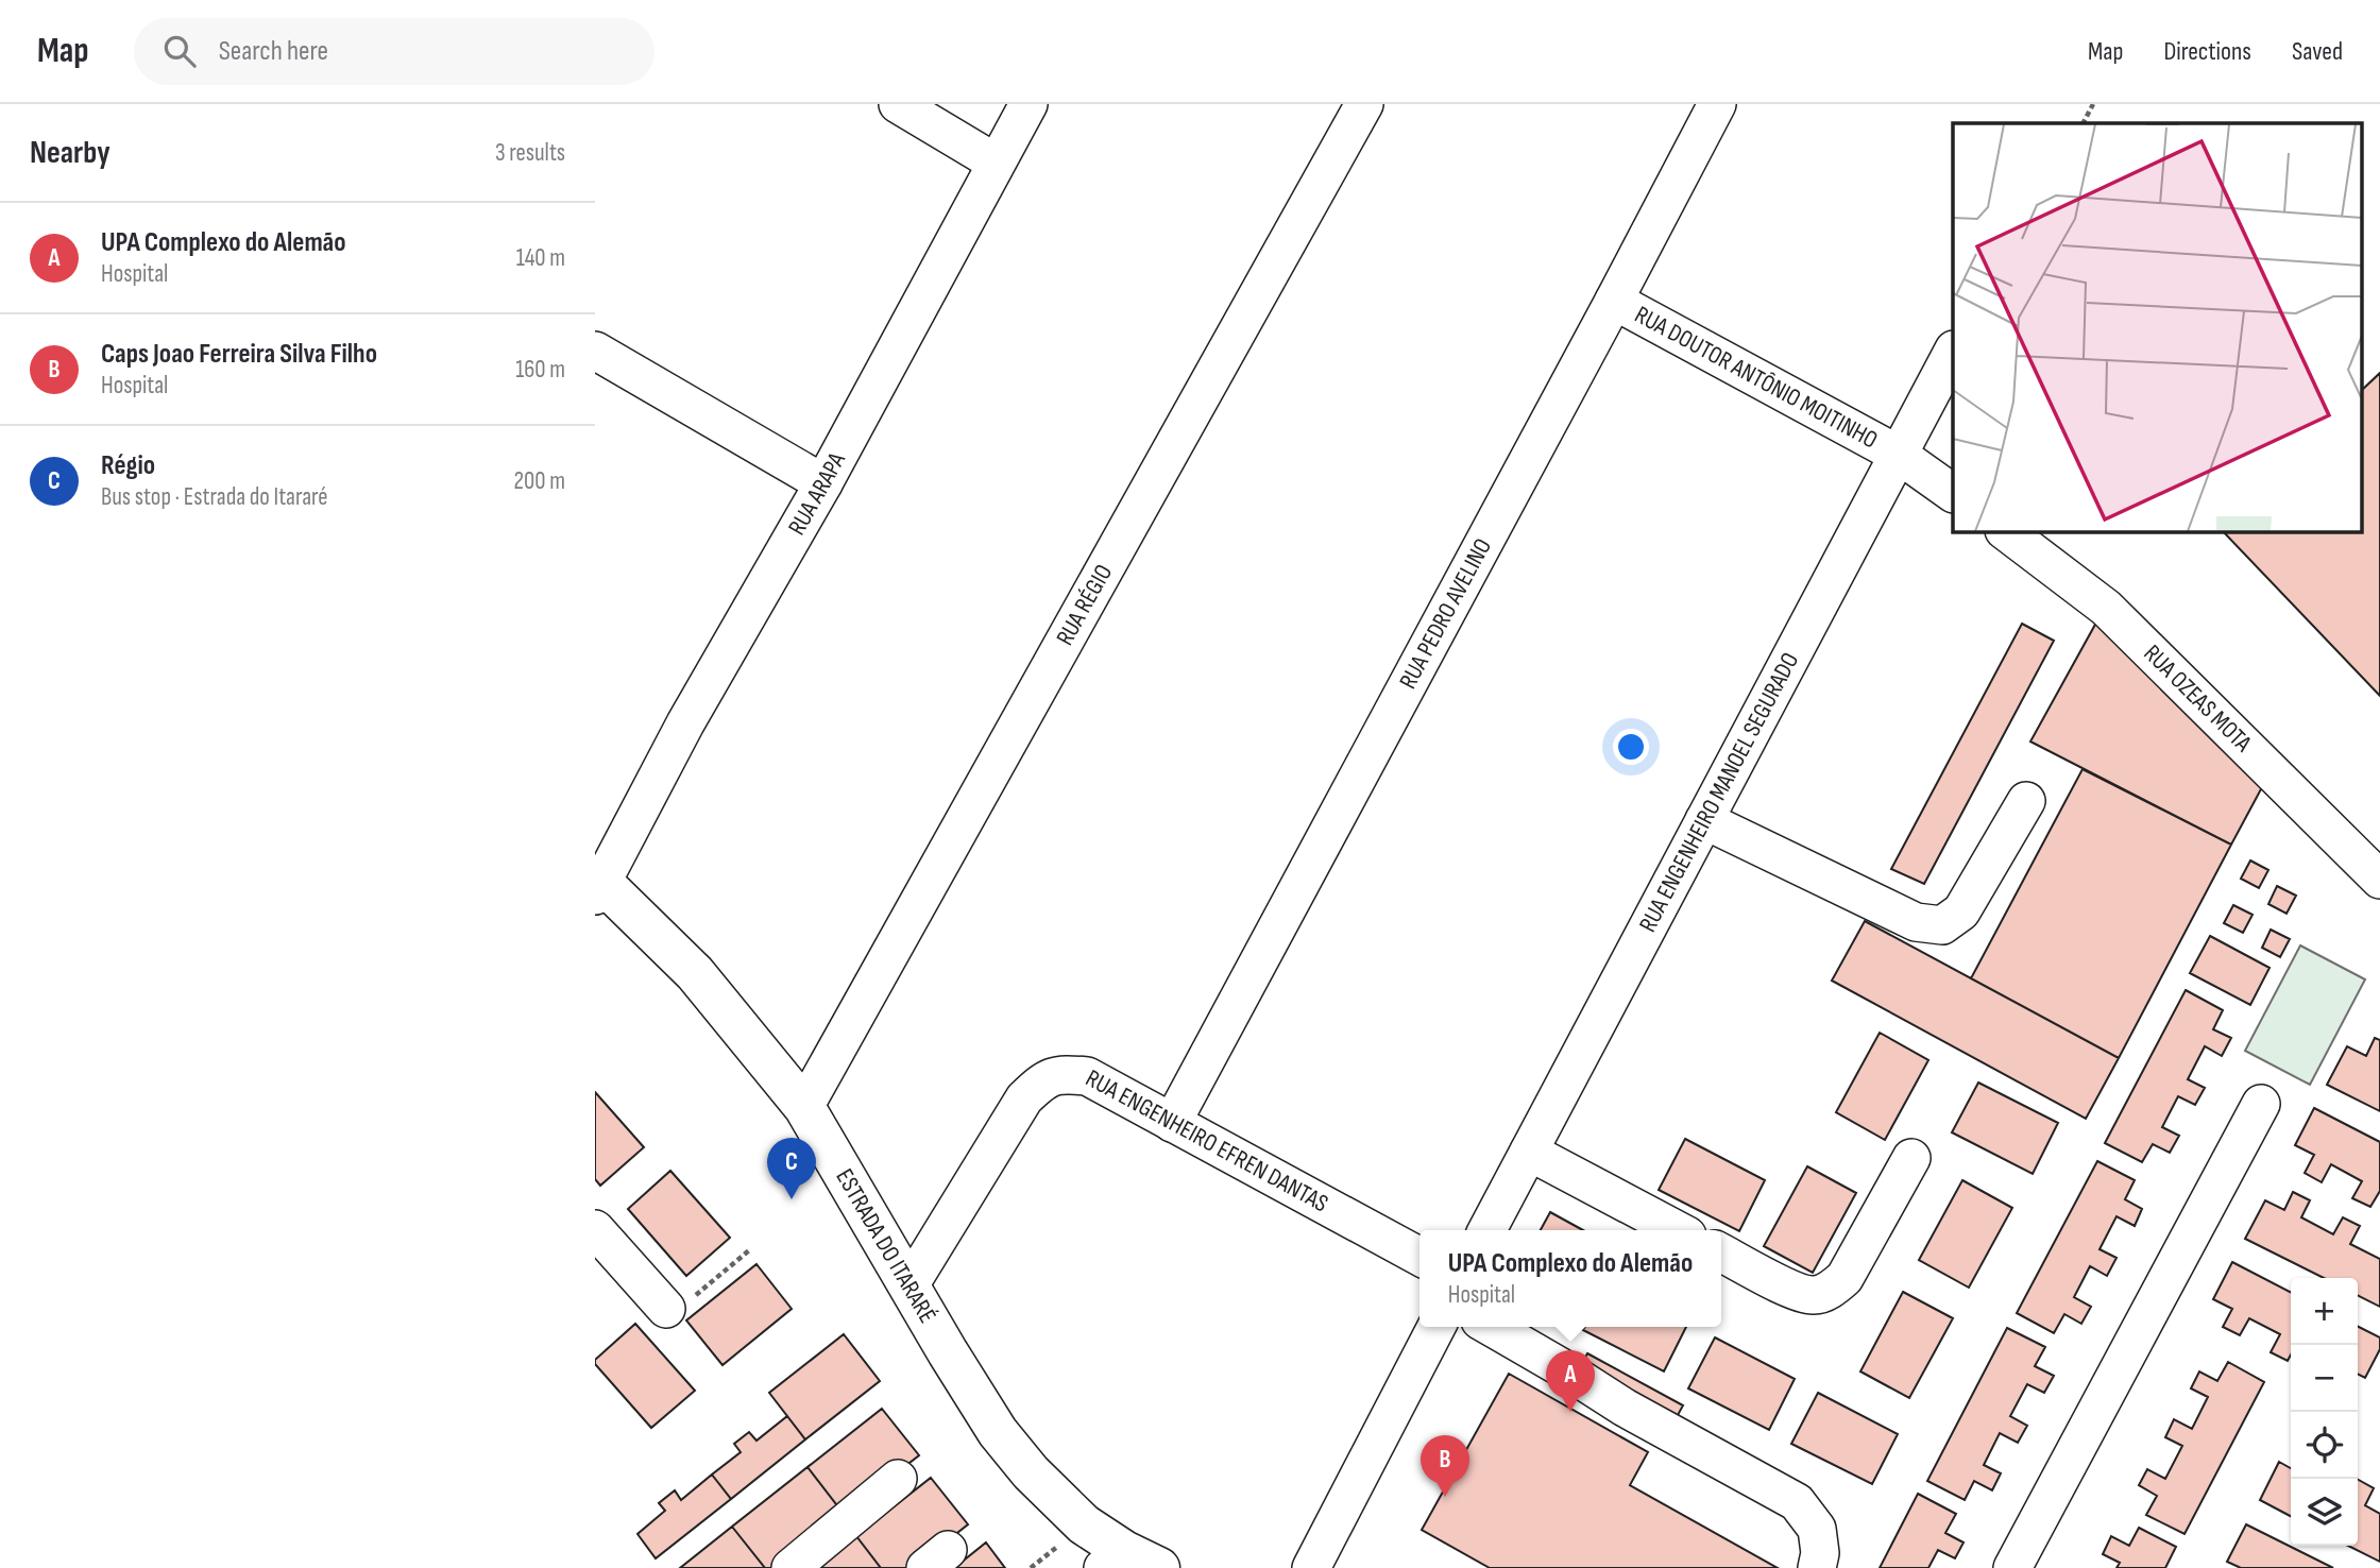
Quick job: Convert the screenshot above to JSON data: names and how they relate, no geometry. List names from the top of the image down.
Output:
{
  "streets": {
    "main road": ["ESTRADA DO ITARARÉ"],
    "street": [
      "RUA DOUTOR ANTÔNIO MOITINHO",
      "RUA ARAPA",
      "RUA RÉGIO",
      "RUA PEDRO AVELINO",
      "RUA OZEAS MOTA",
      "RUA ENGENHEIRO MANOEL SEGURADO",
      "RUA ENGENHEIRO EFREN DANTAS"
    ]
  },
  "crossings": [
    ["RUA DOUTOR ANTÔNIO MOITINHO", "RUA PEDRO AVELINO"],
    ["RUA DOUTOR ANTÔNIO MOITINHO", "RUA ENGENHEIRO MANOEL SEGURADO"],
    ["RUA ARAPA", "ESTRADA DO ITARARÉ"],
    ["RUA RÉGIO", "ESTRADA DO ITARARÉ"],
    ["RUA PEDRO AVELINO", "RUA ENGENHEIRO EFREN DANTAS"],
    ["RUA ENGENHEIRO EFREN DANTAS", "ESTRADA DO ITARARÉ"]
  ],
  "page": {
    "header": "Map",
    "search": "Search here",
    "nav": ["Map", "Directions", "Saved"],
    "heading": ["Nearby", "3 results"],
    "list": [
      {
        "mark": "A",
        "name": "UPA Complexo do Alemão",
        "note": "Hospital",
        "value": "140 m"
      },
      {
        "mark": "B",
        "name": "Caps Joao Ferreira Silva Filho",
        "note": "Hospital",
        "value": "160 m"
      },
      {
        "mark": "C",
        "name": "Régio",
        "note": "Bus stop · Estrada do Itararé",
        "value": "200 m"
      }
    ],
    "pins": ["C", "A", "B"],
    "popup": ["UPA Complexo do Alemão", "Hospital"],
    "map_buttons": ["+", "−"]
  }
}
